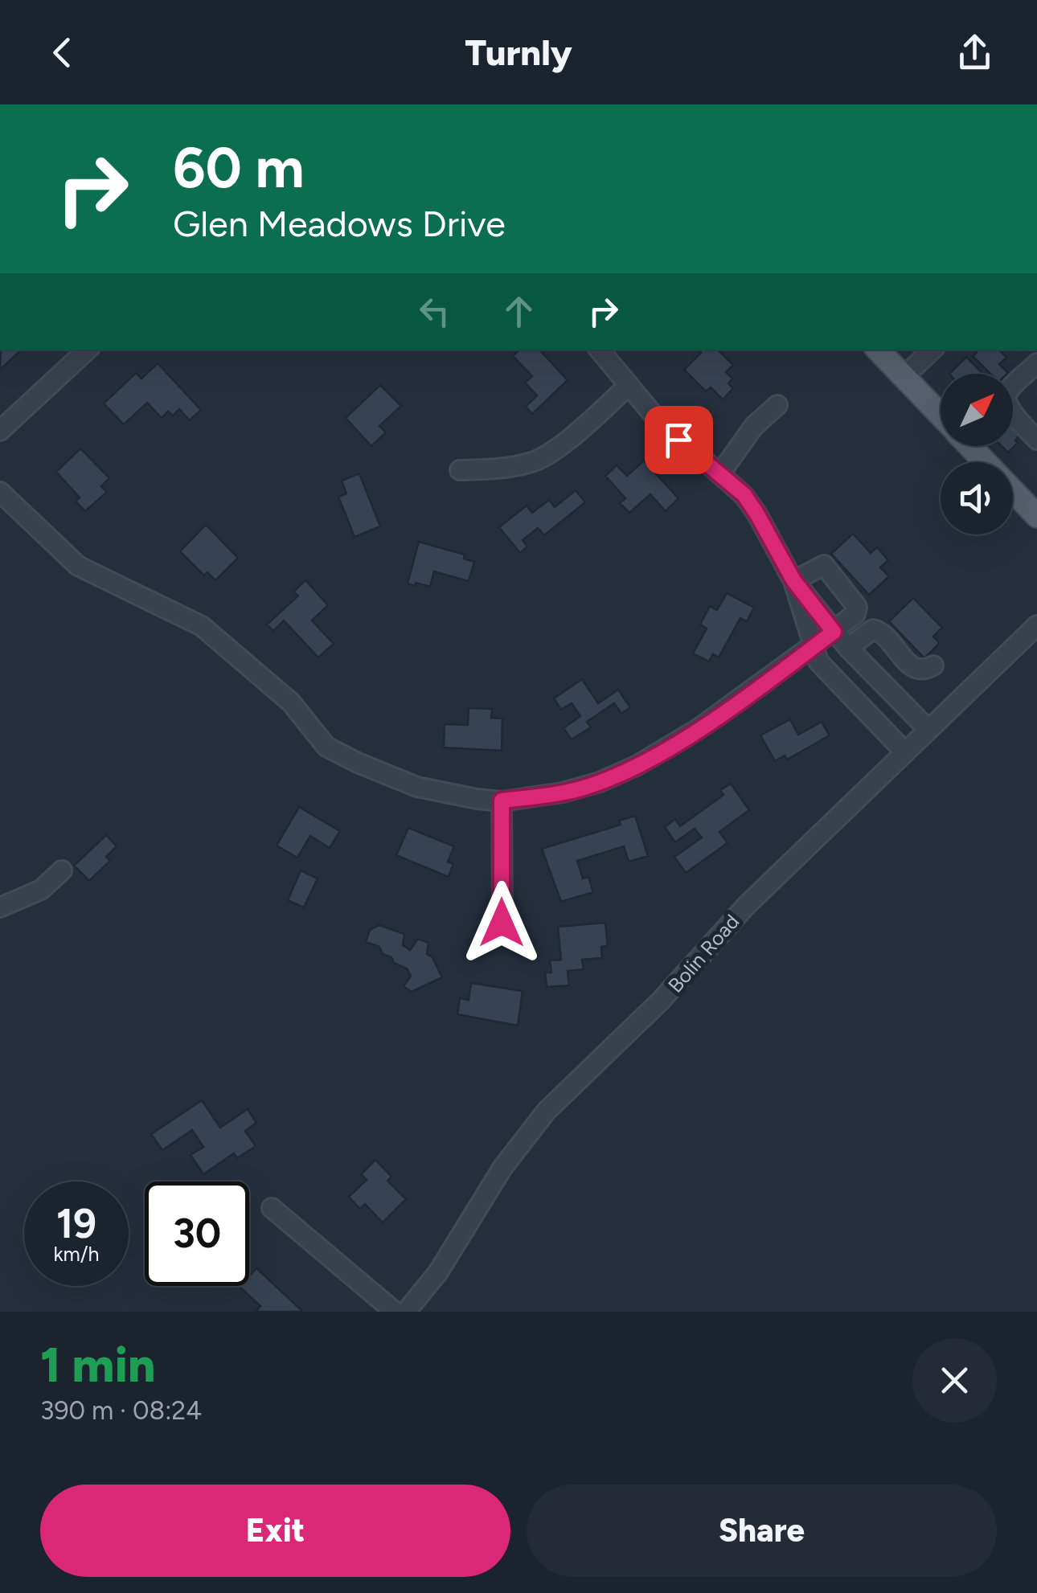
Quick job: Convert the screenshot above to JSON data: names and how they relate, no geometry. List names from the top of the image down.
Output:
{
  "streets": {
    "street": ["Bolin Road"]
  },
  "north": "top right",
  "page": {
    "header": "Turnly",
    "turn": ["60 m", "Glen Meadows Drive"],
    "speed": "19 km/h",
    "limit": "30",
    "heading": ["1 min", "390 m · 08:24"],
    "buttons": ["Exit", "Share"]
  }
}
